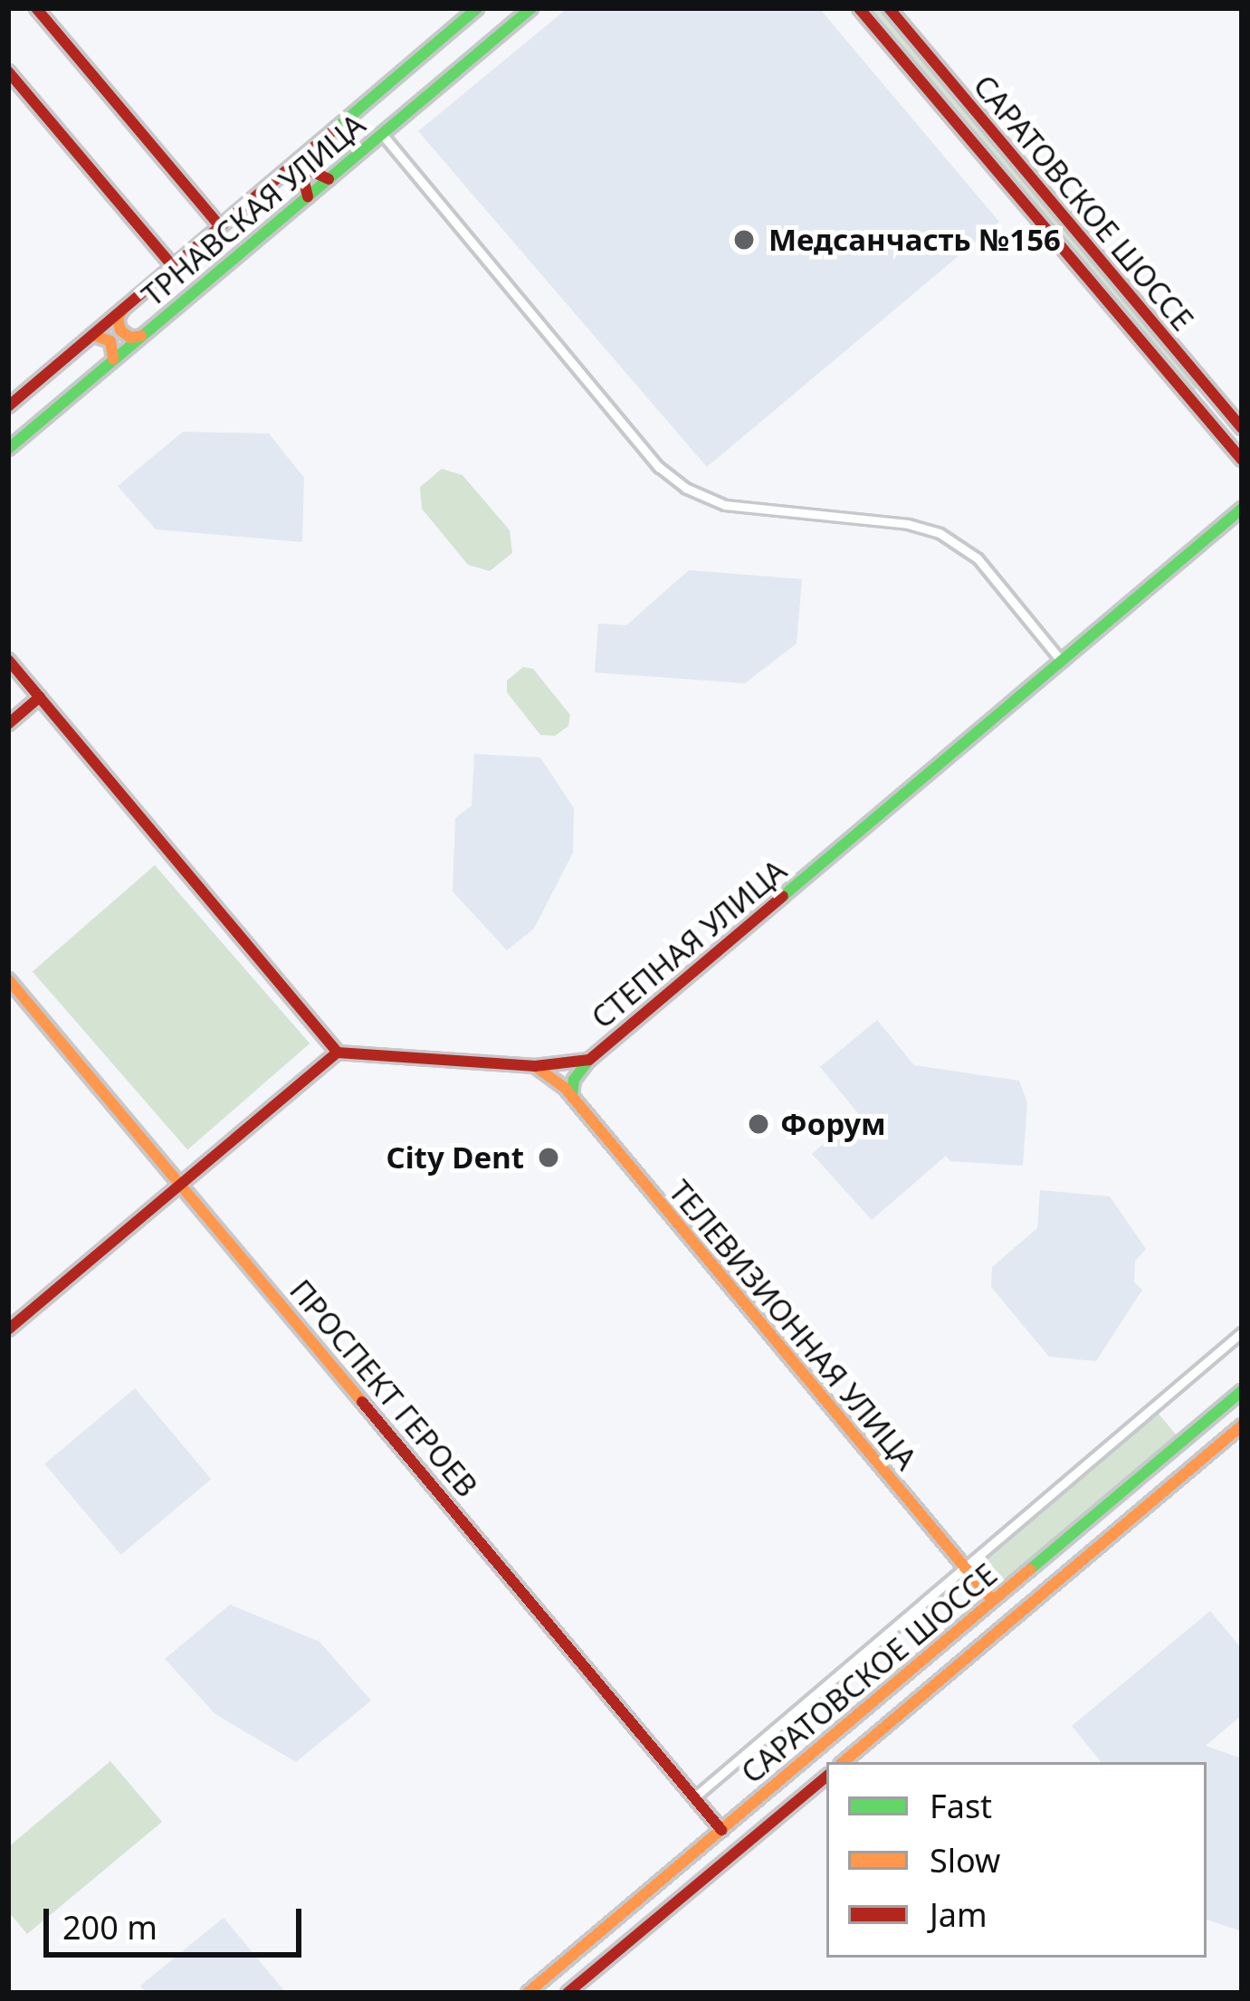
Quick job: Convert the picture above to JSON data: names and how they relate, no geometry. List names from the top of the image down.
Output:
{
  "streets": {
    "main road": [
      "САРАТОВСКОЕ ШОССЕ",
      "ТРНАВСКАЯ УЛИЦА",
      "СТЕПНАЯ УЛИЦА",
      "ТЕЛЕВИЗИОННАЯ УЛИЦА",
      "ПРОСПЕКТ ГЕРОЕВ"
    ]
  },
  "crossings": [
    ["САРАТОВСКОЕ ШОССЕ", "ТЕЛЕВИЗИОННАЯ УЛИЦА"],
    ["САРАТОВСКОЕ ШОССЕ", "ПРОСПЕКТ ГЕРОЕВ"],
    ["СТЕПНАЯ УЛИЦА", "ТЕЛЕВИЗИОННАЯ УЛИЦА"]
  ],
  "places": ["Медсанчасть №156", "Форум", "City Dent"],
  "legend": ["Fast", "Slow", "Jam"],
  "scale_bar": "200 m"
}
